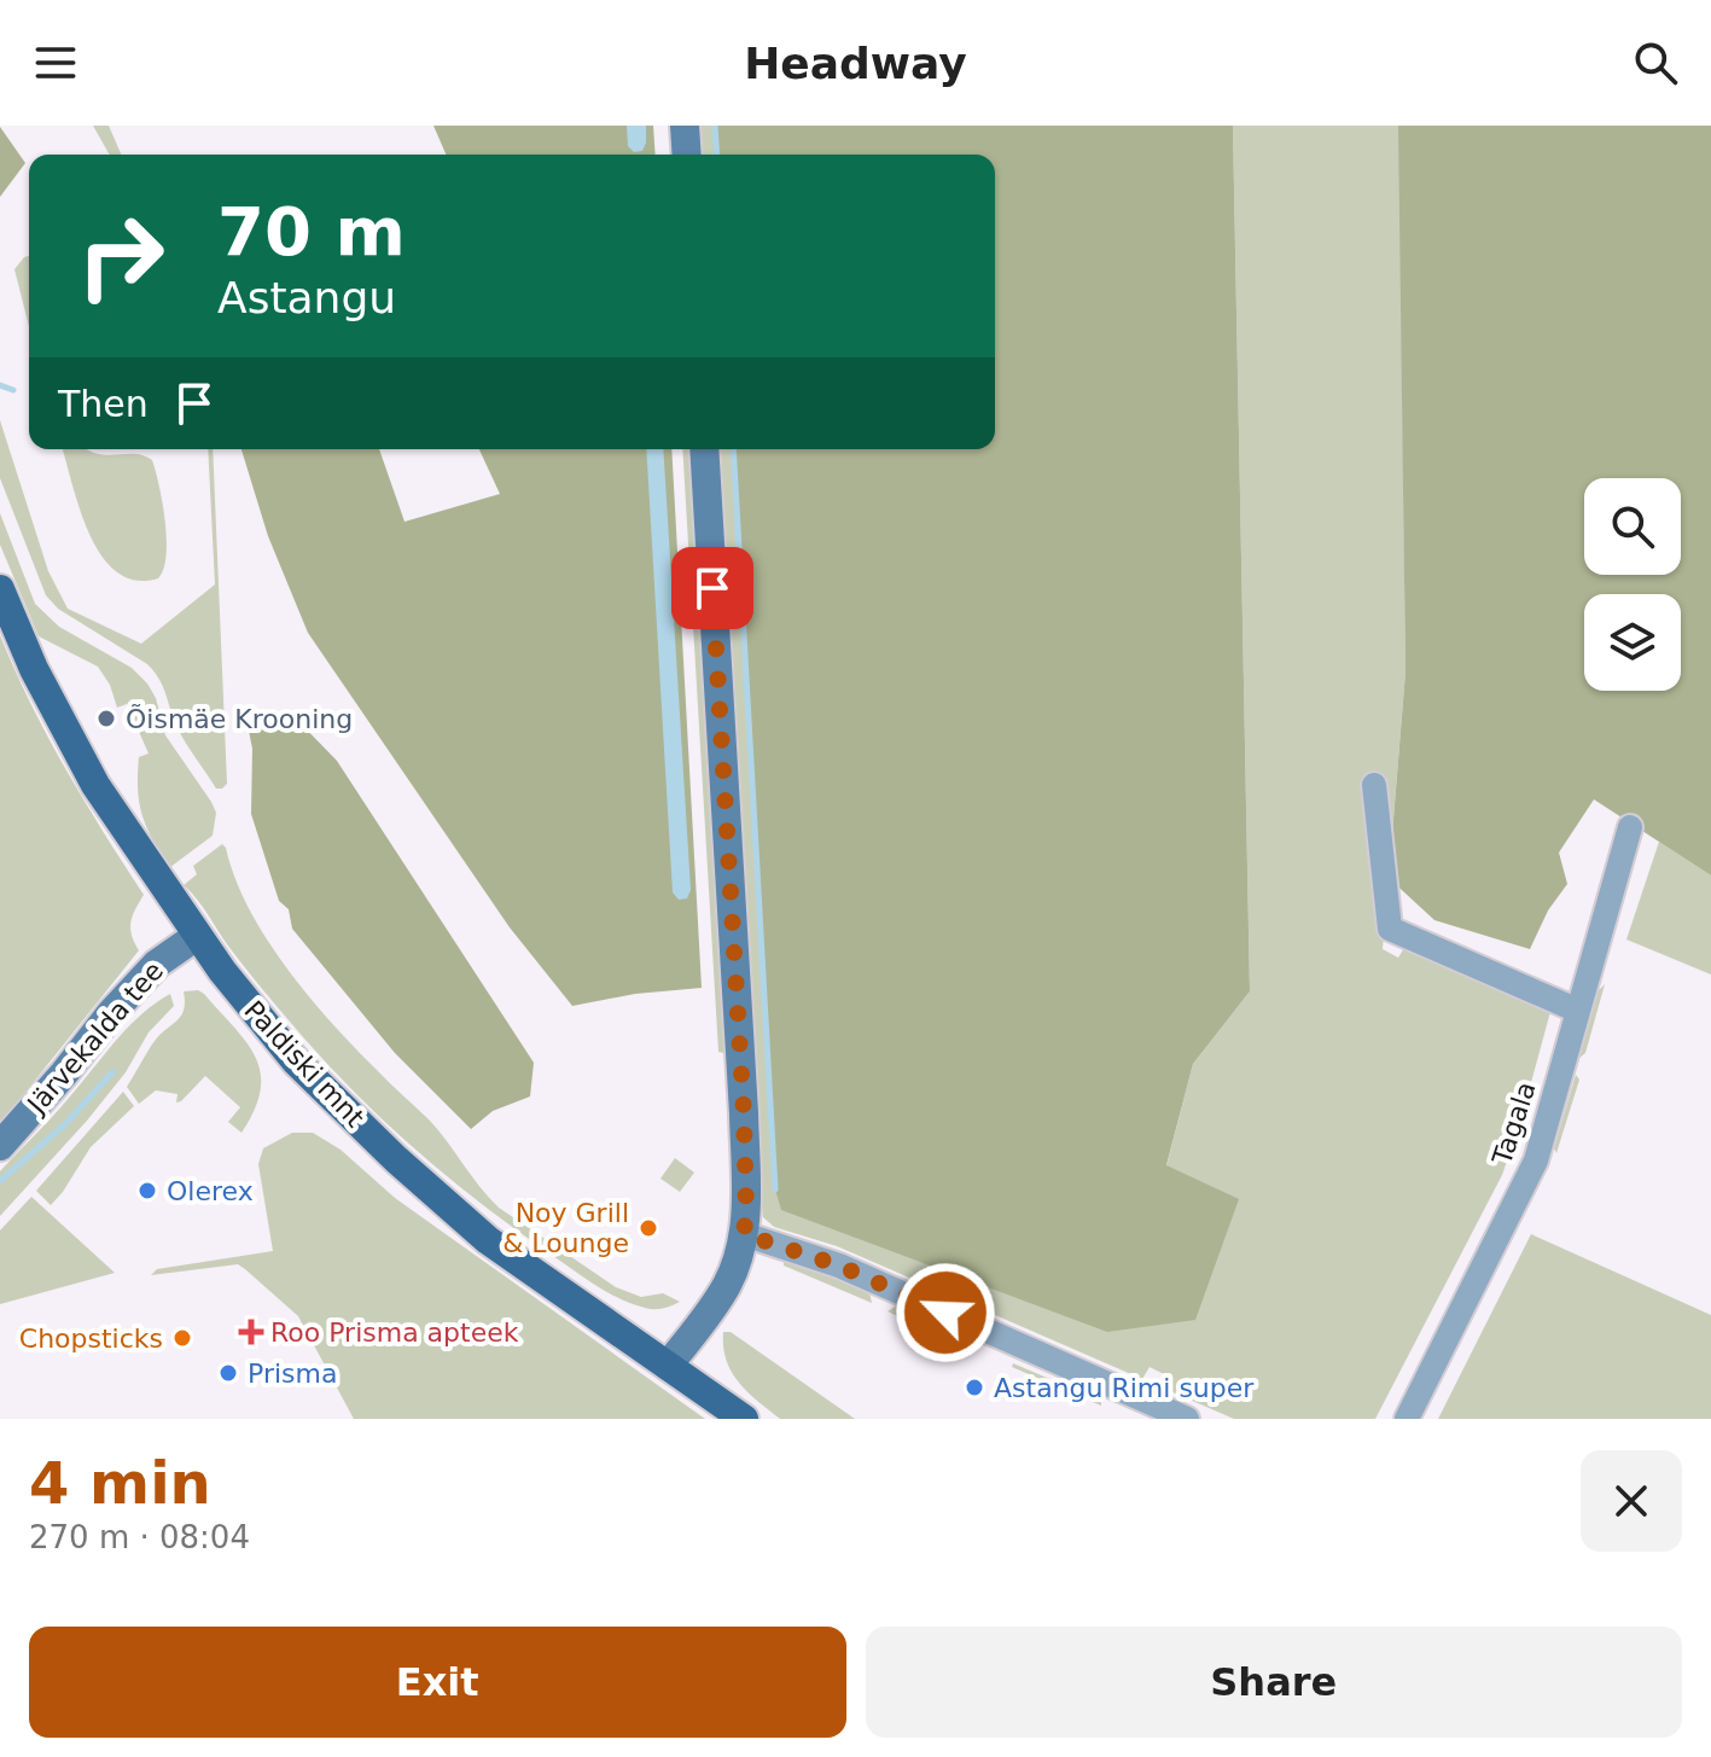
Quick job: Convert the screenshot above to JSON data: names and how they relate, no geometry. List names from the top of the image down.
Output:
{
  "streets": {
    "main road": ["Paldiski mnt"],
    "street": ["Järvekalda tee", "Tagala"]
  },
  "crossings": [
    ["Järvekalda tee", "Paldiski mnt"]
  ],
  "places": {
    "other": [
      "Õismäe Krooning",
      "Olerex",
      "Noy Grill & Lounge",
      "Chopsticks",
      "Prisma",
      "Astangu Rimi super"
    ],
    "health": ["Roo Prisma apteek"]
  },
  "page": {
    "header": "Headway",
    "turn": ["70 m", "Astangu"],
    "then": "Then",
    "heading": ["4 min", "270 m · 08:04"],
    "buttons": ["Exit", "Share"]
  }
}
